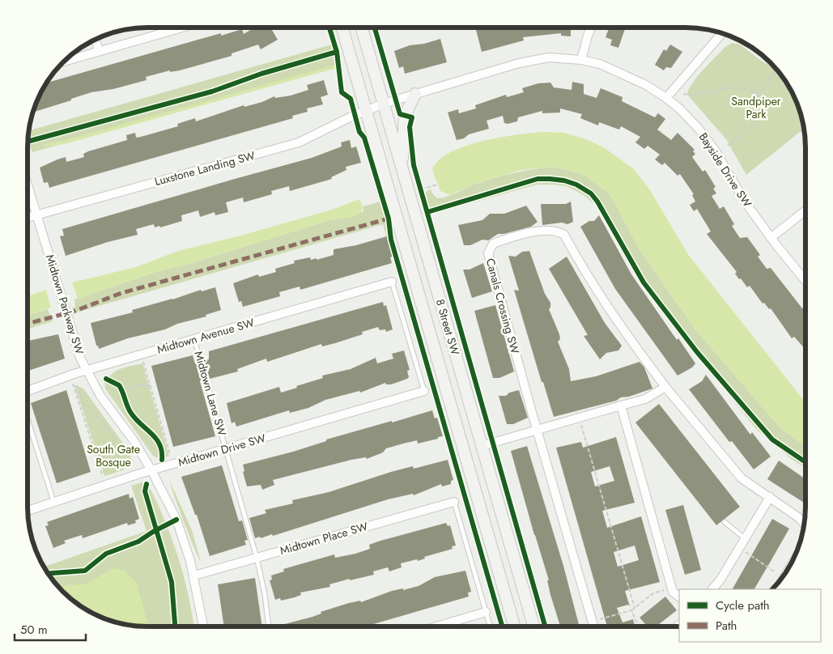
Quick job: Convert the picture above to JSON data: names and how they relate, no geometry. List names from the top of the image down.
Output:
{
  "streets": {
    "main road": ["8 Street SW"],
    "street": [
      "Luxstone Landing SW",
      "Bayside Drive SW",
      "Midtown Parkway SW",
      "Canals Crossing SW",
      "Midtown Avenue SW",
      "Midtown Drive SW",
      "Midtown Place SW"
    ],
    "lane": ["Midtown Lane SW"]
  },
  "crossings": [
    ["Luxstone Landing SW", "Bayside Drive SW"],
    ["Luxstone Landing SW", "Midtown Parkway SW"],
    ["Luxstone Landing SW", "8 Street SW"],
    ["Bayside Drive SW", "8 Street SW"],
    ["Midtown Parkway SW", "Midtown Avenue SW"],
    ["Midtown Parkway SW", "Midtown Drive SW"],
    ["Midtown Parkway SW", "Midtown Place SW"],
    ["Midtown Avenue SW", "Midtown Lane SW"],
    ["Midtown Lane SW", "Midtown Drive SW"],
    ["Midtown Lane SW", "Midtown Place SW"]
  ],
  "parks": ["Sandpiper Park", "South Gate Bosque"],
  "legend": ["Cycle path", "Path"],
  "scale_bar": "50 m"
}
